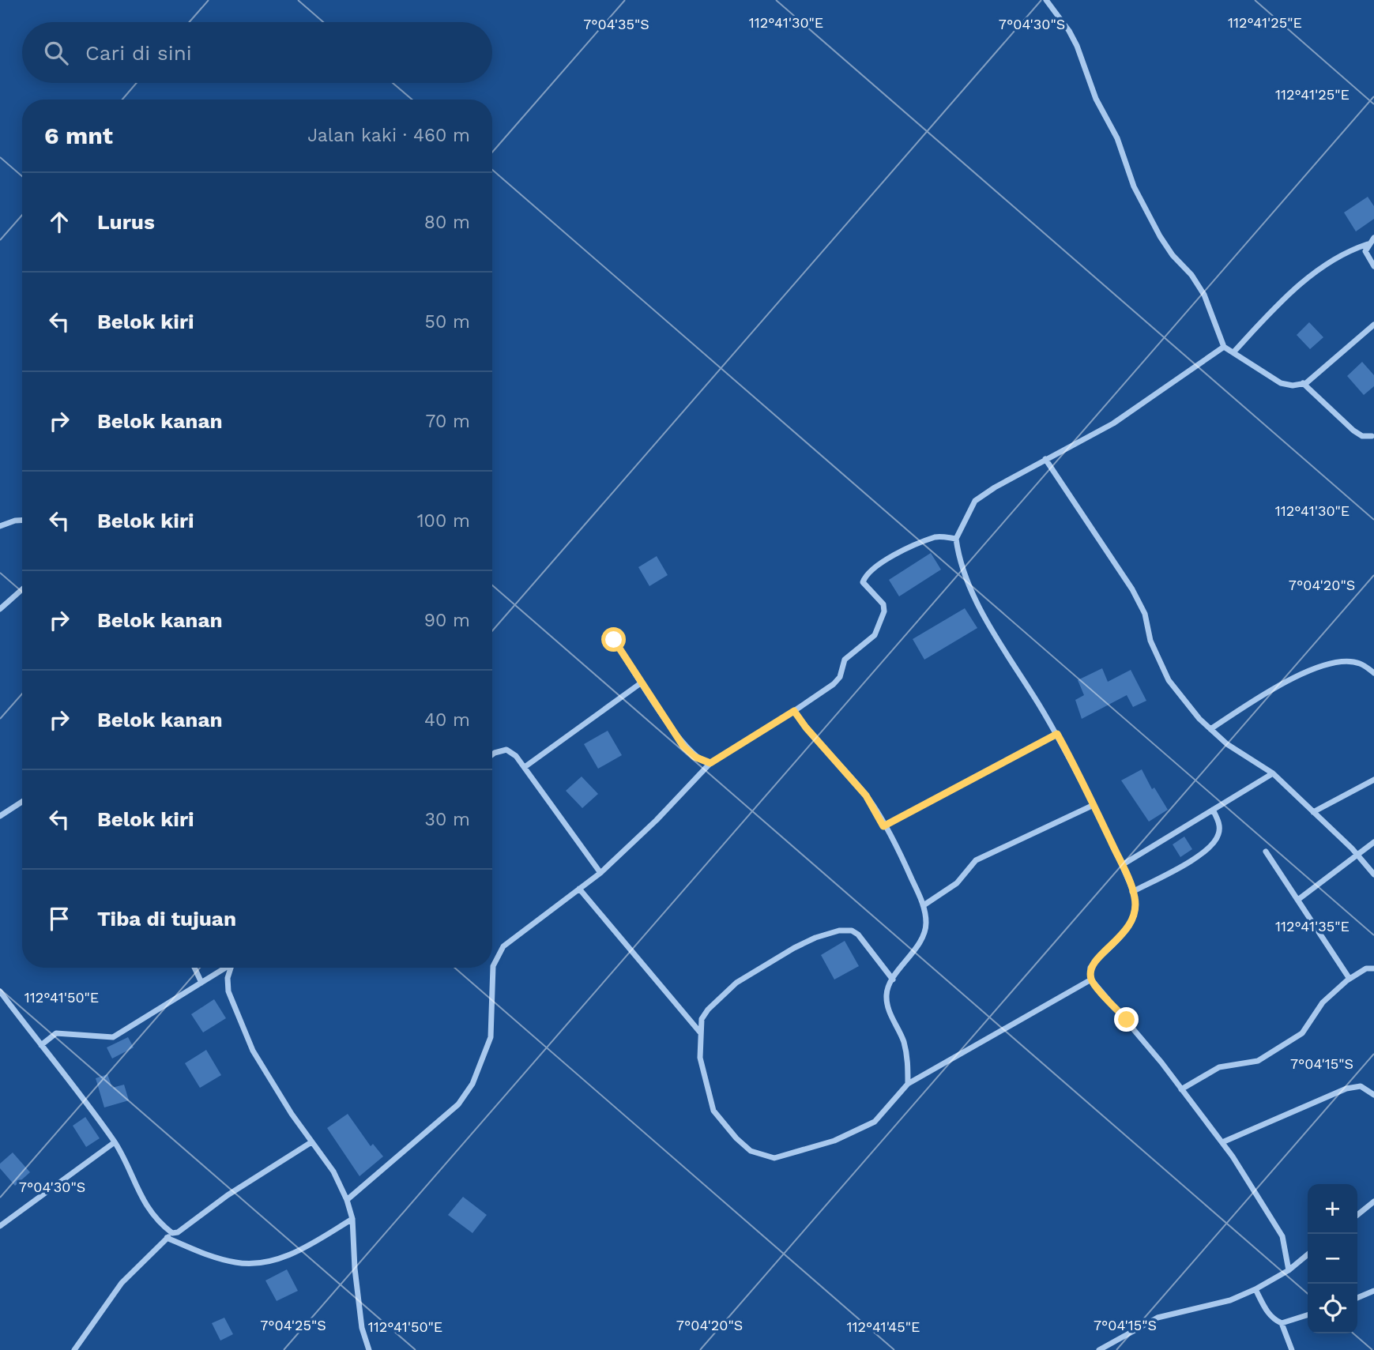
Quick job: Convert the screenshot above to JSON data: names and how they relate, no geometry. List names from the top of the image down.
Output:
{
  "page": {
    "search": "Cari di sini",
    "heading": ["6 mnt", "Jalan kaki · 460 m"],
    "list": [
      ["Lurus", "80 m"],
      ["Belok kiri", "50 m"],
      ["Belok kanan", "70 m"],
      ["Belok kiri", "100 m"],
      ["Belok kanan", "90 m"],
      ["Belok kanan", "40 m"],
      ["Belok kiri", "30 m"],
      "Tiba di tujuan"
    ],
    "map_buttons": ["+", "−"]
  },
  "coordinates": [
    "112°41'30\"E",
    "112°41'25\"E",
    "7°04'35\"S",
    "7°04'30\"S",
    "7°04'20\"S",
    "112°41'35\"E",
    "112°41'50\"E",
    "7°04'15\"S",
    "7°04'25\"S",
    "112°41'45\"E"
  ]
}
